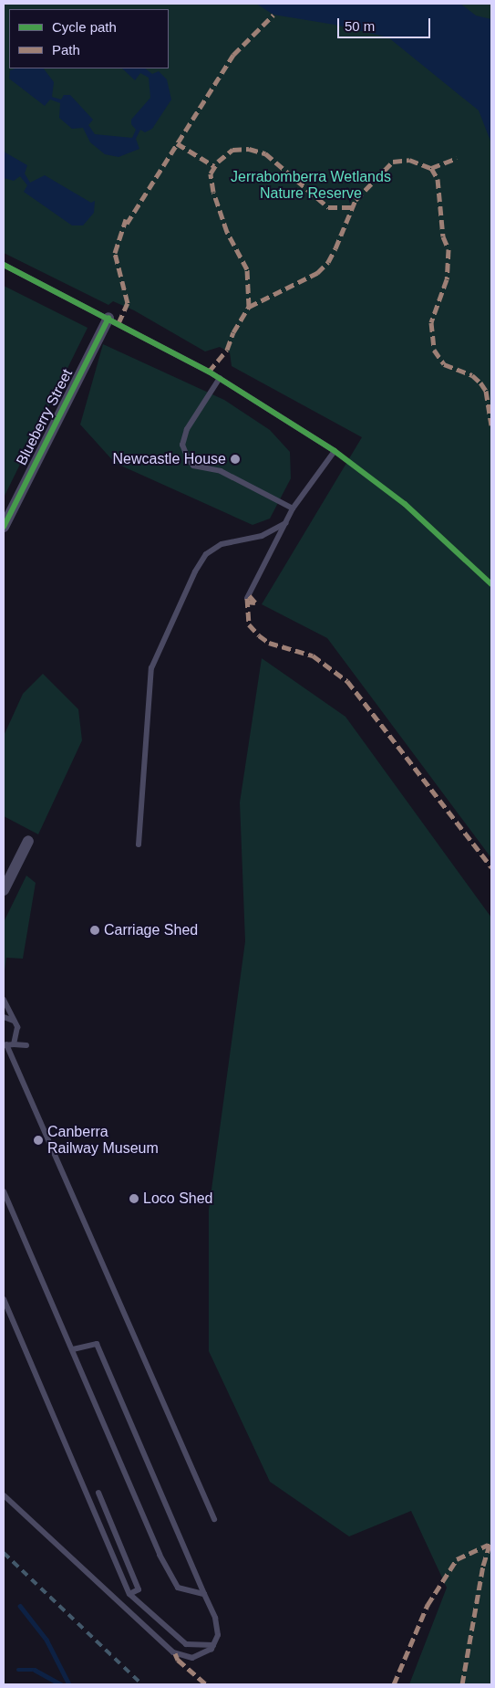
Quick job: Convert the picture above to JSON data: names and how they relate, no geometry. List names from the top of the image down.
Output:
{
  "streets": {
    "street": ["Blueberry Street"]
  },
  "parks": ["Jerrabomberra Wetlands Nature Reserve"],
  "places": [
    "Newcastle House",
    "Carriage Shed",
    "Canberra Railway Museum",
    "Loco Shed"
  ],
  "legend": ["Cycle path", "Path"],
  "scale_bar": "50 m"
}
